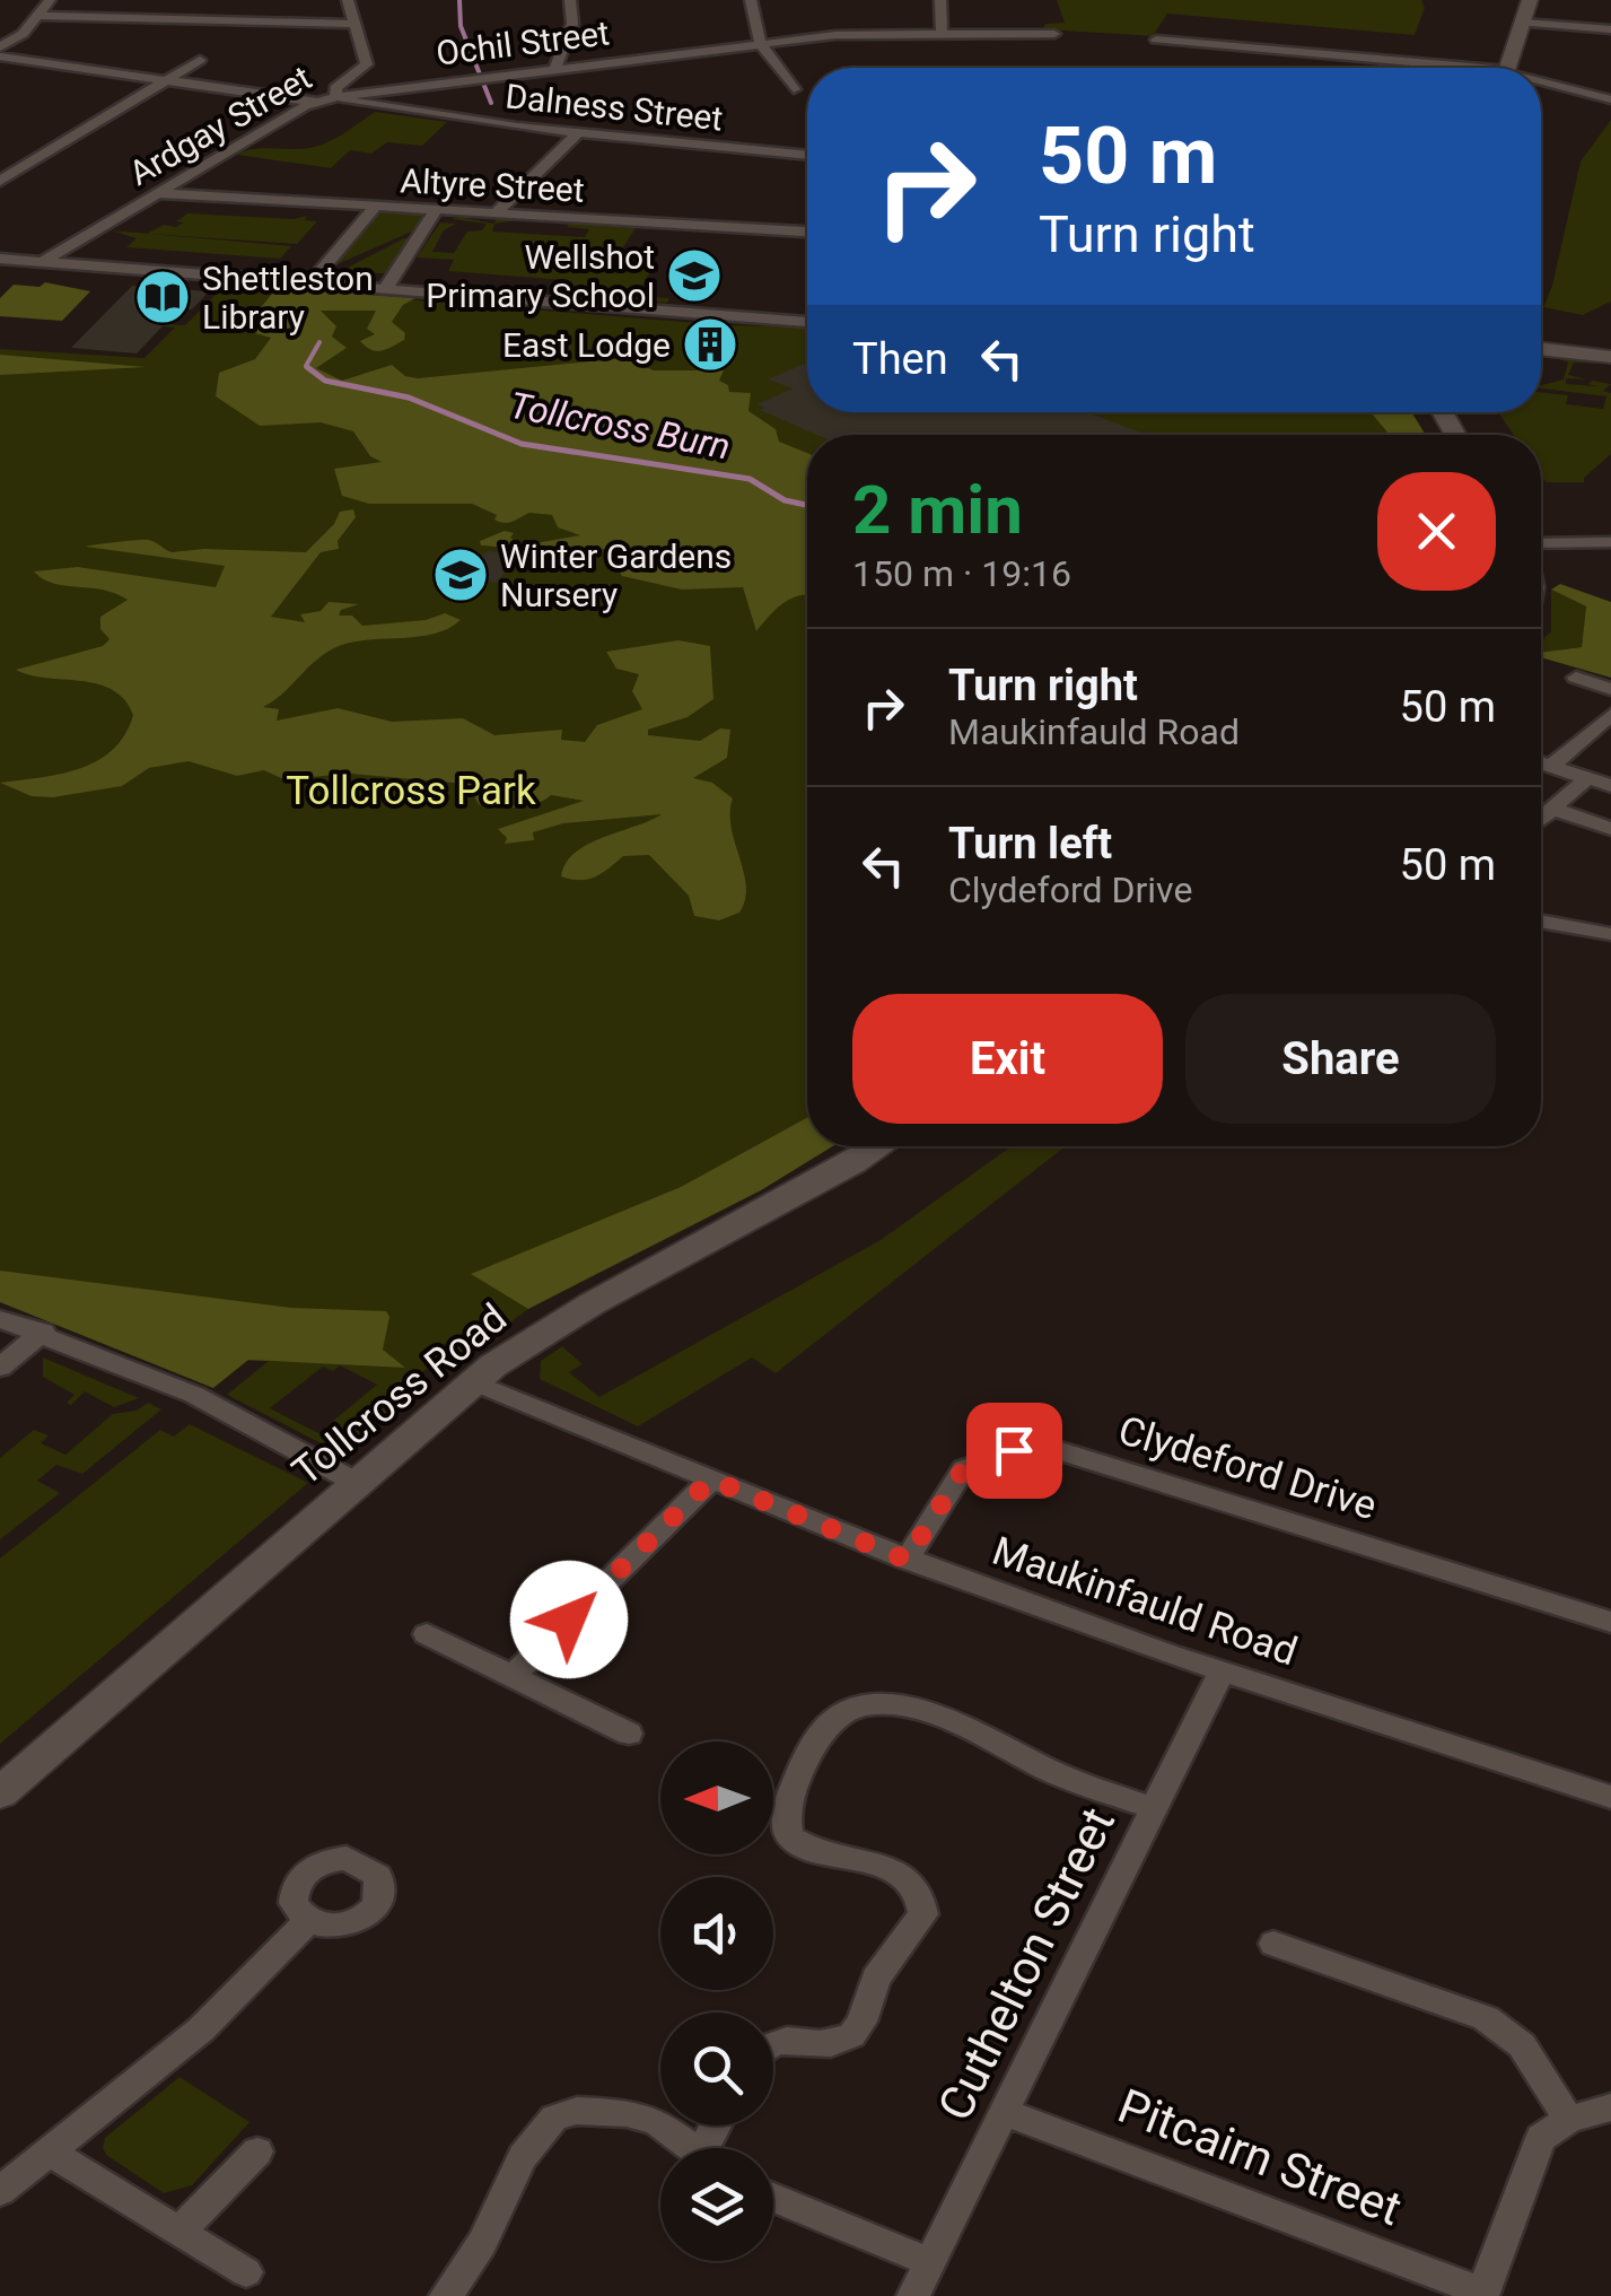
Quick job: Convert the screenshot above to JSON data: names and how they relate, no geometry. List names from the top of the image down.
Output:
{
  "streets": {
    "street": [
      "Ochil Street",
      "Dalness Street",
      "Ardgay Street",
      "Altyre Street",
      "Tollcross Road",
      "Clydeford Drive",
      "Maukinfauld Road",
      "Cuthelton Street",
      "Pitcairn Street"
    ]
  },
  "crossings": [
    ["Ochil Street", "Dalness Street"],
    ["Ochil Street", "Ardgay Street"],
    ["Dalness Street", "Ardgay Street"],
    ["Ardgay Street", "Altyre Street"],
    ["Tollcross Road", "Maukinfauld Road"],
    ["Clydeford Drive", "Maukinfauld Road"],
    ["Maukinfauld Road", "Cuthelton Street"],
    ["Cuthelton Street", "Pitcairn Street"]
  ],
  "water": ["Tollcross Burn"],
  "parks": ["Tollcross Park"],
  "places": {
    "school or university": ["Wellshot Primary School", "Winter Gardens Nursery"],
    "library": ["Shettleston Library"],
    "building": ["East Lodge"]
  },
  "north": "left",
  "page": {
    "turn": ["50 m", "Turn right"],
    "then": "Then",
    "heading": ["2 min", "150 m · 19:16"],
    "list": [
      {
        "name": "Turn right",
        "note": "Maukinfauld Road",
        "value": "50 m"
      },
      {
        "name": "Turn left",
        "note": "Clydeford Drive",
        "value": "50 m"
      }
    ],
    "buttons": ["Exit", "Share"]
  }
}
